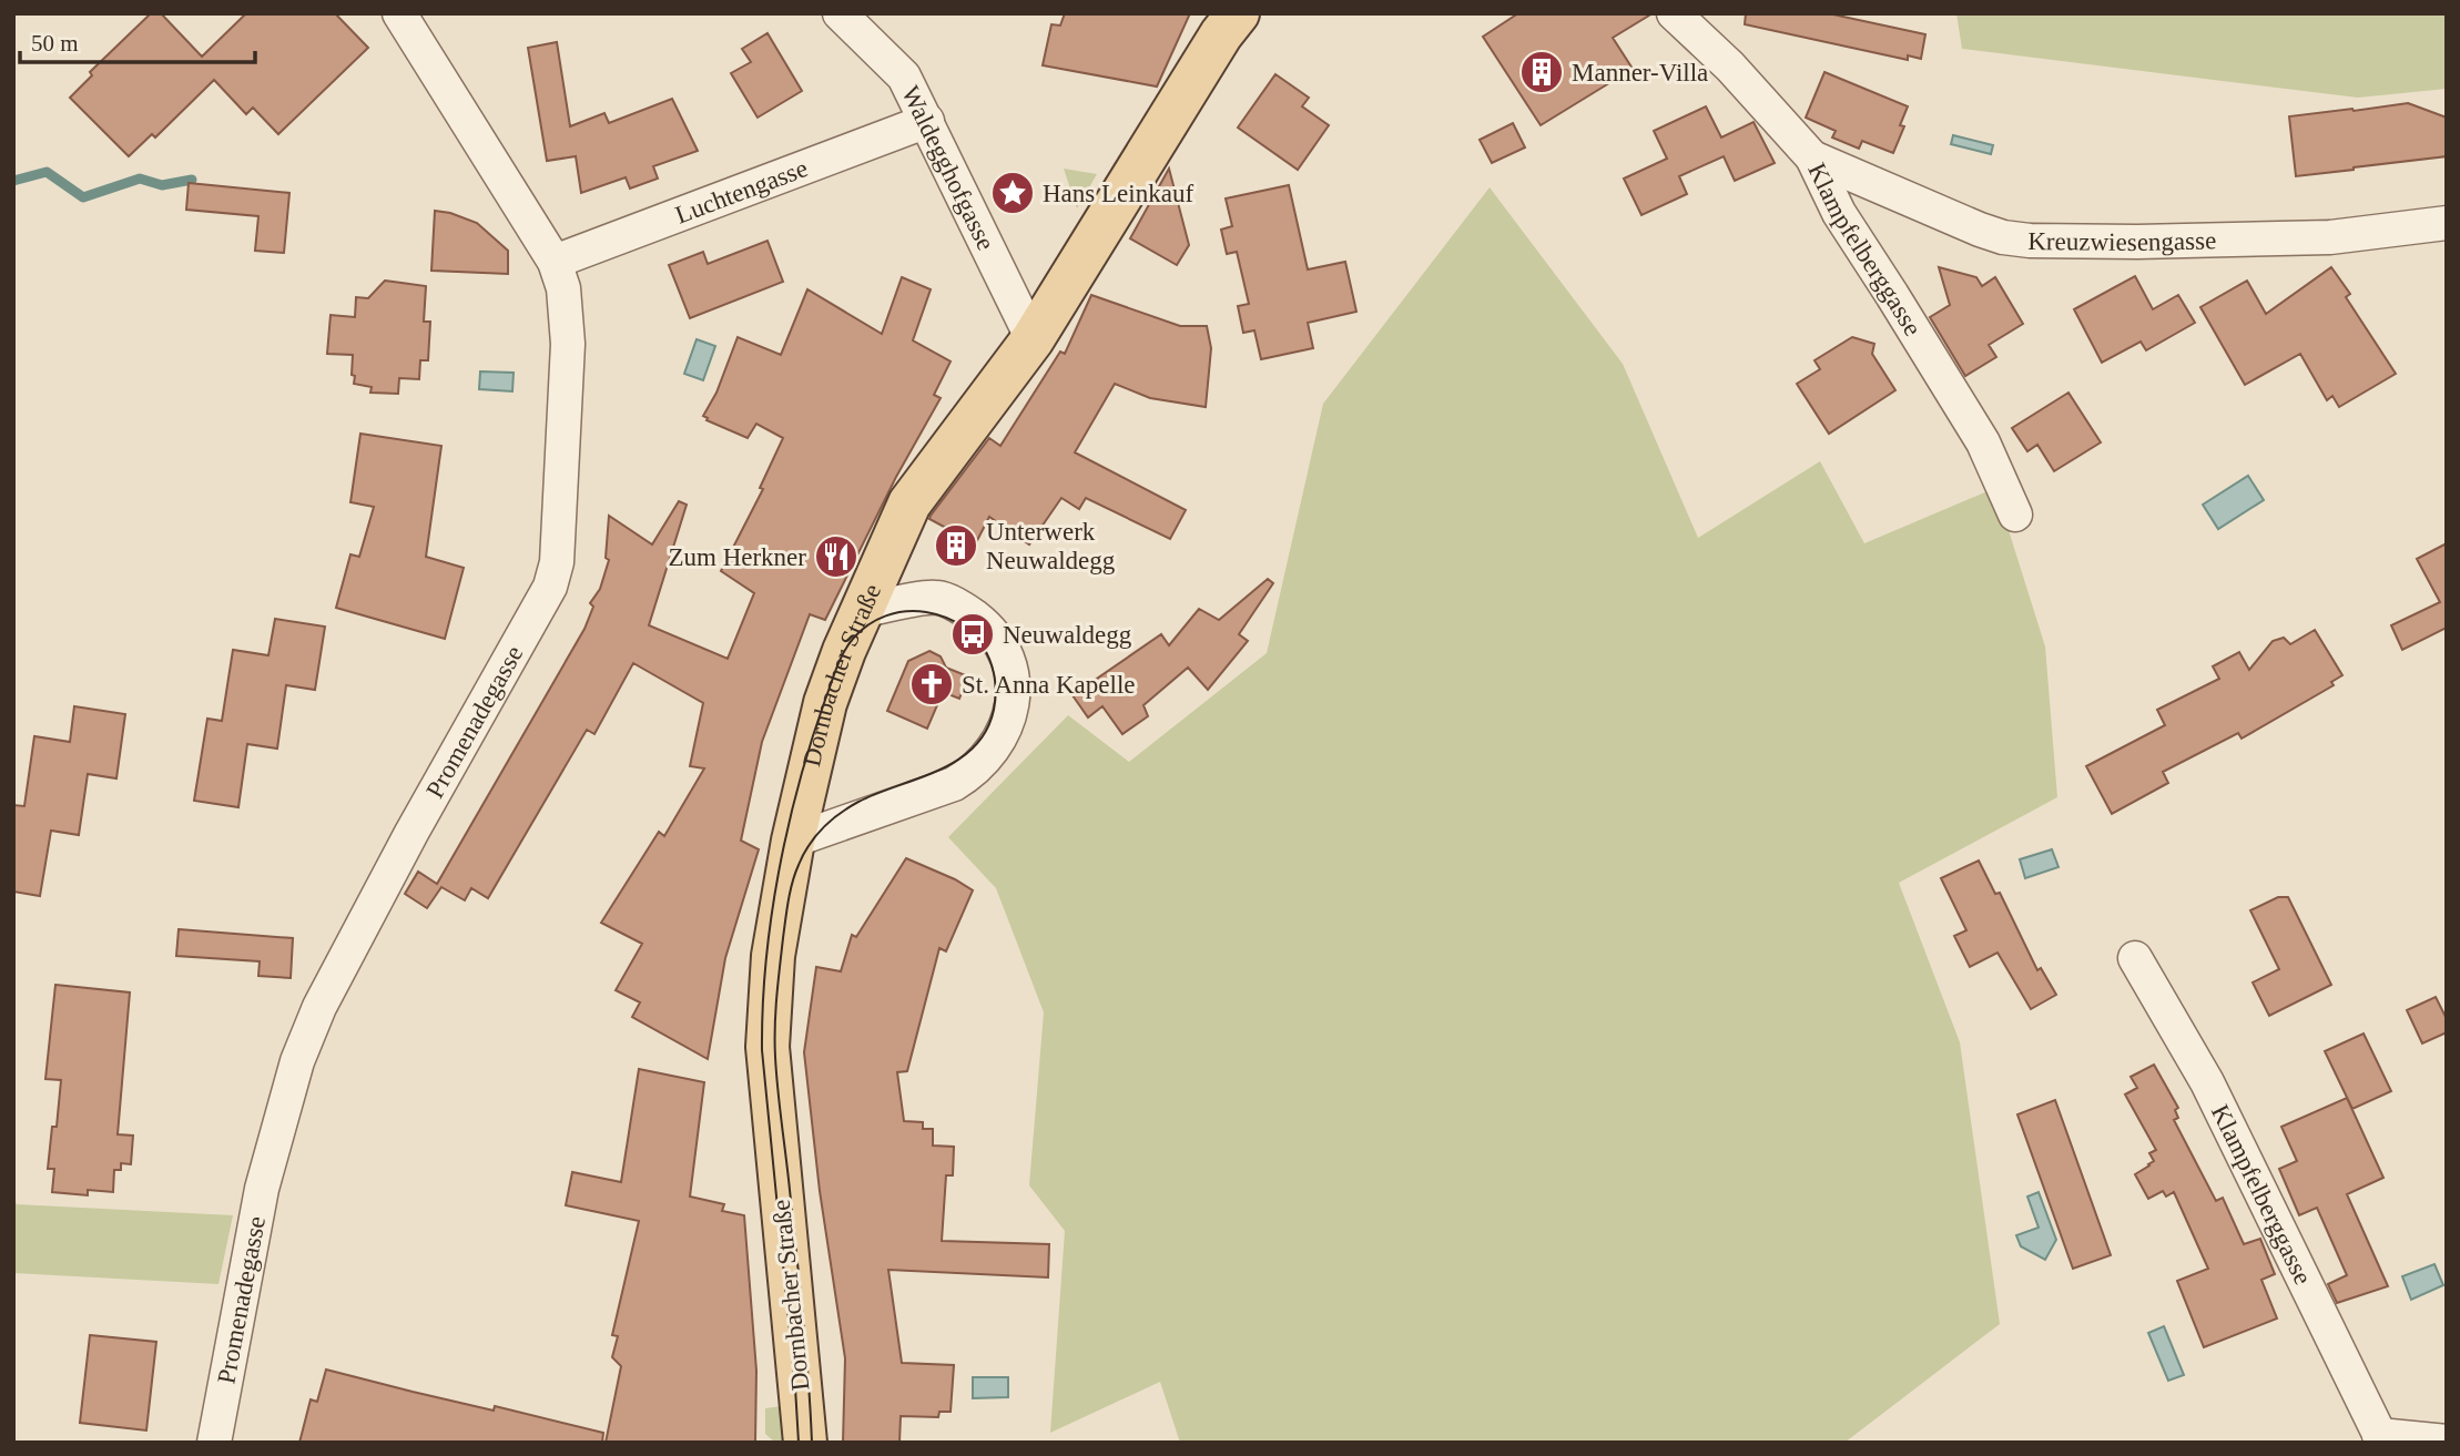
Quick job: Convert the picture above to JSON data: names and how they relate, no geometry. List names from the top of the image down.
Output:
{
  "streets": {
    "main road": ["Dornbacher Straße"],
    "street": [
      "Waldegghofgasse",
      "Luchtengasse",
      "Kreuzwiesengasse",
      "Klampfelberggasse",
      "Promenadegasse"
    ]
  },
  "crossings": [
    ["Waldegghofgasse", "Luchtengasse"],
    ["Waldegghofgasse", "Dornbacher Straße"],
    ["Luchtengasse", "Promenadegasse"],
    ["Kreuzwiesengasse", "Klampfelberggasse"]
  ],
  "places": {
    "building": ["Manner-Villa", "Unterwerk Neuwaldegg"],
    "place": ["Hans Leinkauf"],
    "restaurant": ["Zum Herkner"],
    "bus stop": ["Neuwaldegg"],
    "church": ["St. Anna Kapelle"]
  },
  "scale_bar": "50 m"
}
